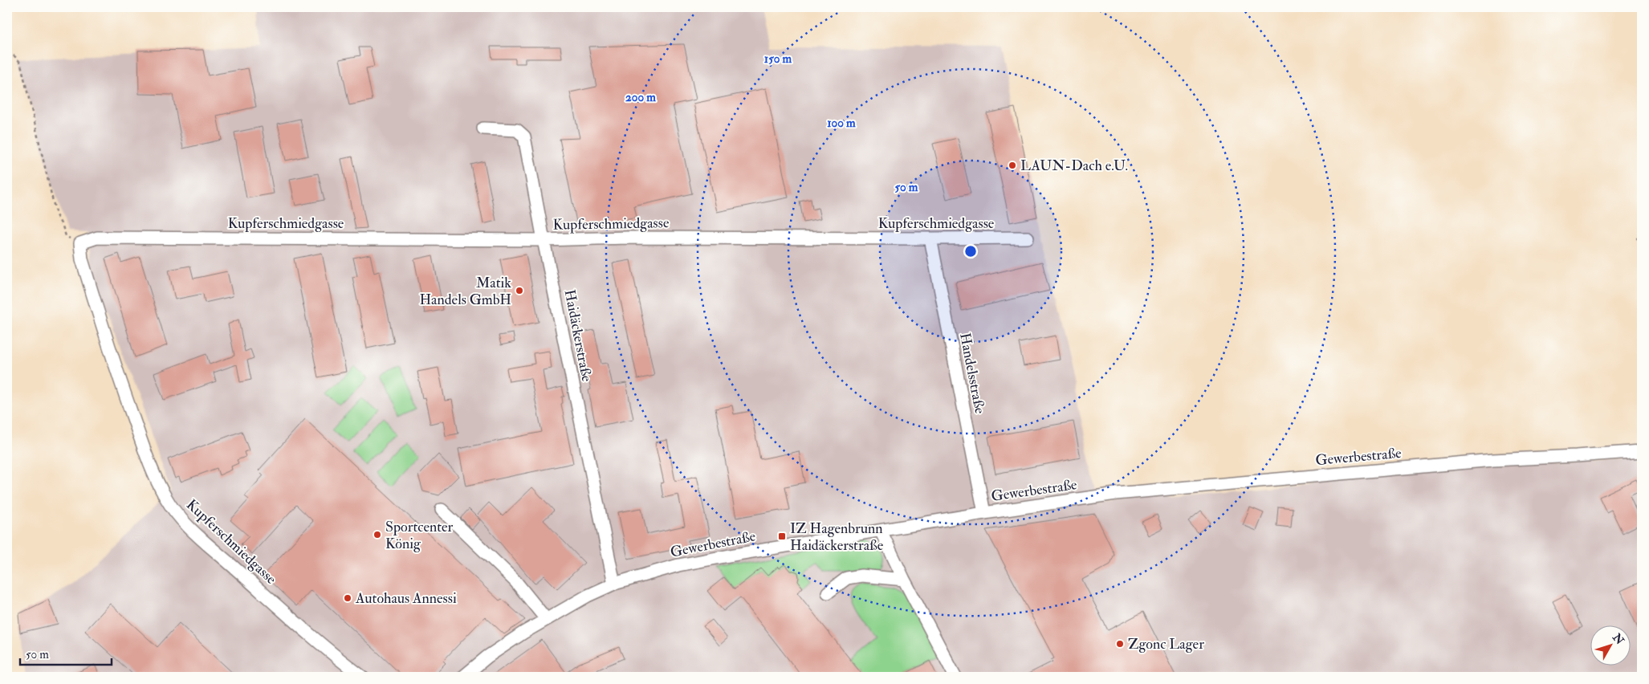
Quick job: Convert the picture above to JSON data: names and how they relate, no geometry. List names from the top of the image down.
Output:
{
  "streets": {
    "street": [
      "Kupferschmiedgasse",
      "Haidäckerstraße",
      "Handelsstraße",
      "Gewerbestraße"
    ]
  },
  "crossings": [
    ["Kupferschmiedgasse", "Haidäckerstraße"],
    ["Kupferschmiedgasse", "Handelsstraße"],
    ["Haidäckerstraße", "Gewerbestraße"],
    ["Handelsstraße", "Gewerbestraße"]
  ],
  "places": {
    "other": [
      "LAUN-Dach e.U.",
      "Matik Handels GmbH",
      "Sportcenter König",
      "Autohaus Annessi",
      "Zgonc Lager"
    ],
    "transit": ["IZ Hagenbrunn Haidäckerstraße"]
  },
  "scale_bar": "50 m",
  "north": "top right",
  "rings": [
    "150 m",
    "200 m",
    "100 m",
    "50 m"
  ]
}
